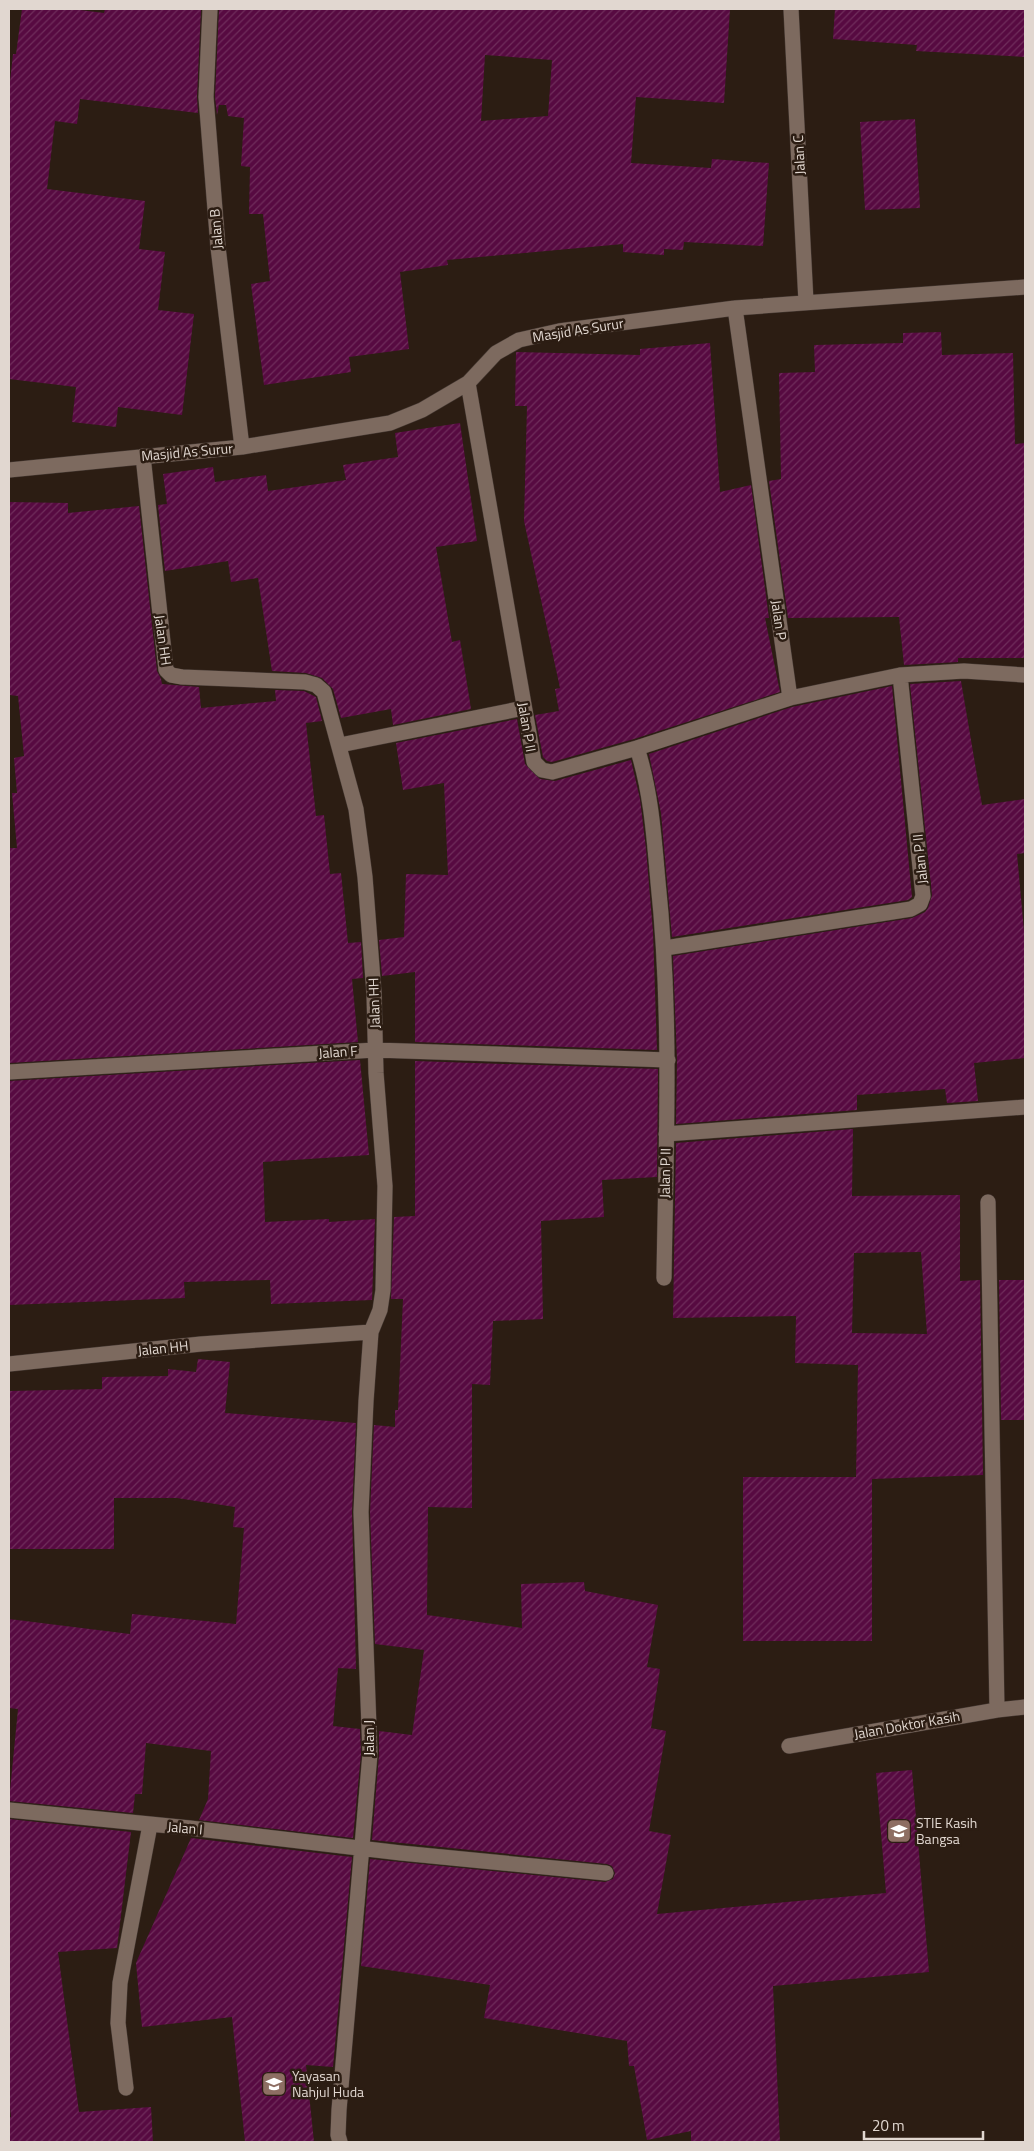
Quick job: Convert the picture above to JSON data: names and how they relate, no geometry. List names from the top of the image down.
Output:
{
  "streets": {
    "street": [
      "Jalan C",
      "Jalan B",
      "Masjid As Surur",
      "Jalan P",
      "Jalan HH",
      "Jalan P II",
      "Jalan F",
      "Jalan Doktor Kasih",
      "Jalan J",
      "Jalan I"
    ]
  },
  "crossings": [
    ["Jalan C", "Masjid As Surur"],
    ["Jalan B", "Masjid As Surur"],
    ["Masjid As Surur", "Jalan P"],
    ["Masjid As Surur", "Jalan HH"],
    ["Masjid As Surur", "Jalan P II"],
    ["Jalan HH", "Jalan F"],
    ["Jalan HH", "Jalan J"],
    ["Jalan P II", "Jalan F"],
    ["Jalan J", "Jalan I"]
  ],
  "places": {
    "school or university": ["STIE Kasih Bangsa", "Yayasan Nahjul Huda"]
  },
  "scale_bar": "20 m"
}
